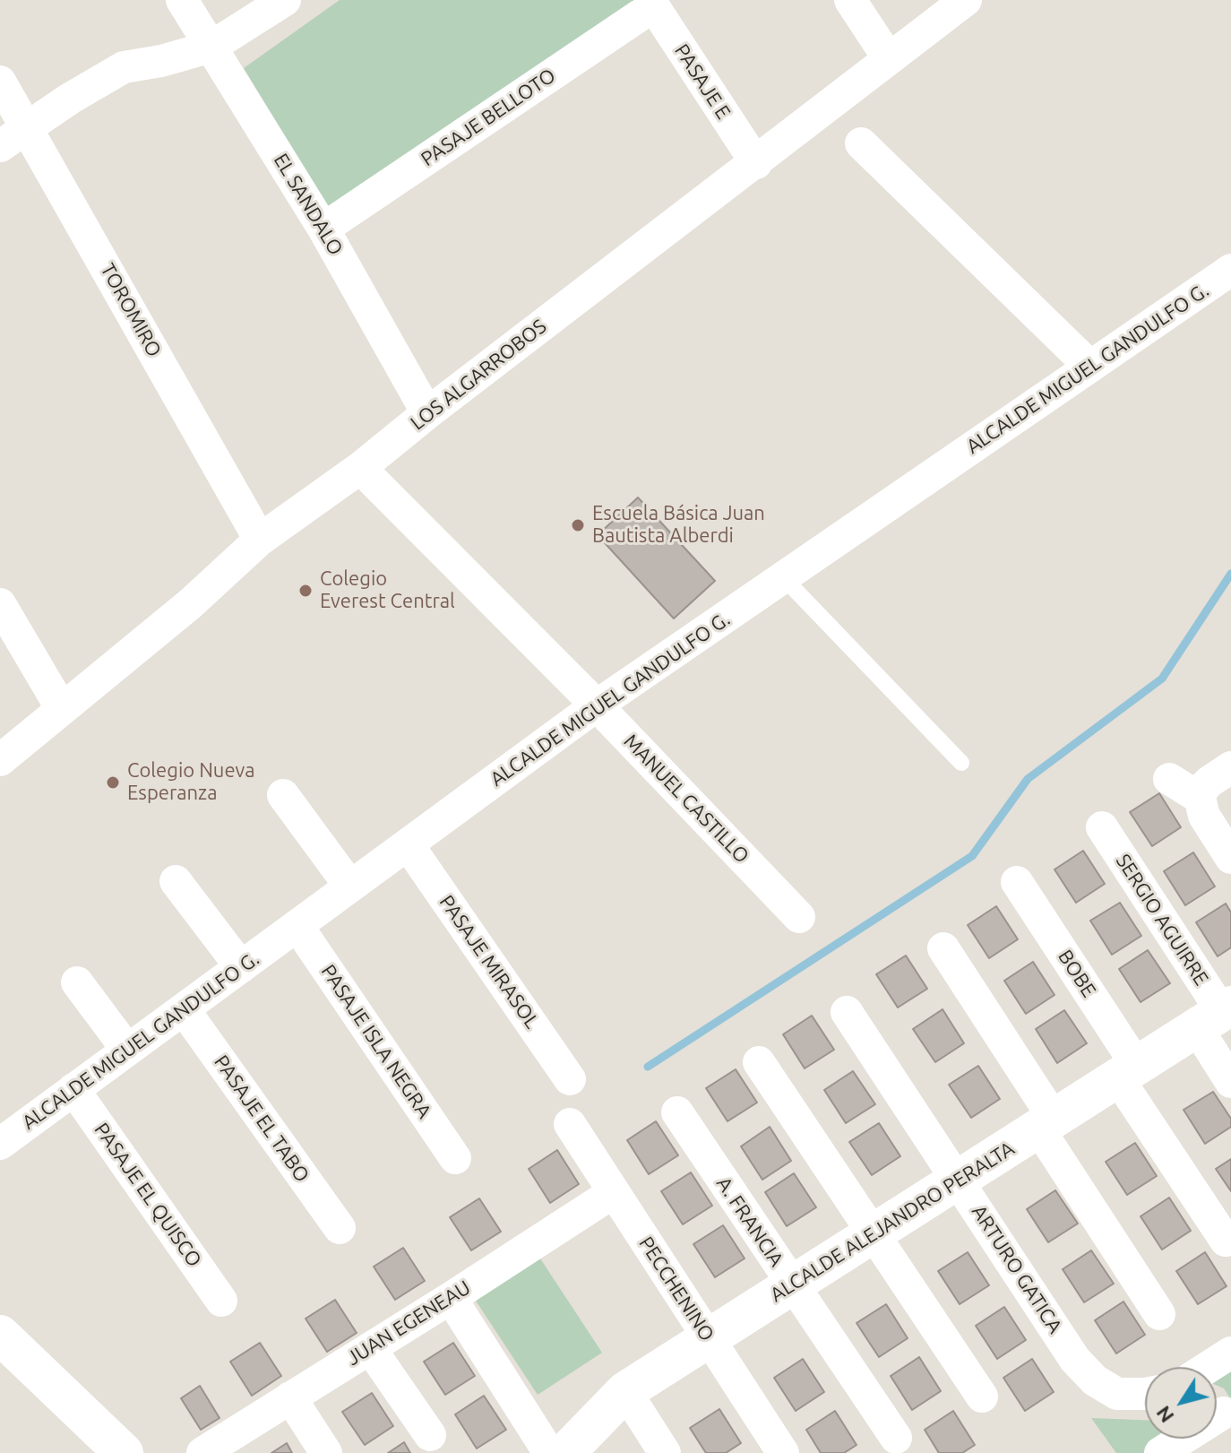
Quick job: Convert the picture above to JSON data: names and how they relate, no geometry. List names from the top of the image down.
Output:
{
  "streets": {
    "street": [
      "PASAJE E",
      "PASAJE BELLOTO",
      "EL SANDALO",
      "TOROMIRO",
      "ALCALDE MIGUEL GANDULFO G.",
      "LOS ALGARROBOS",
      "MANUEL CASTILLO",
      "SERGIO AGUIRRE",
      "PASAJE MIRASOL",
      "BOBE",
      "PASAJE ISLA NEGRA",
      "PASAJE EL TABO",
      "PASAJE EL QUISCO",
      "A. FRANCIA",
      "ALCALDE ALEJANDRO PERALTA",
      "ARTURO GATICA",
      "PECCHENINO",
      "JUAN EGENEAU"
    ]
  },
  "crossings": [
    ["PASAJE E", "PASAJE BELLOTO"],
    ["PASAJE E", "LOS ALGARROBOS"],
    ["PASAJE BELLOTO", "EL SANDALO"],
    ["EL SANDALO", "LOS ALGARROBOS"],
    ["TOROMIRO", "LOS ALGARROBOS"],
    ["ALCALDE MIGUEL GANDULFO G.", "MANUEL CASTILLO"],
    ["ALCALDE MIGUEL GANDULFO G.", "PASAJE MIRASOL"],
    ["ALCALDE MIGUEL GANDULFO G.", "PASAJE ISLA NEGRA"],
    ["ALCALDE MIGUEL GANDULFO G.", "PASAJE EL TABO"],
    ["ALCALDE MIGUEL GANDULFO G.", "PASAJE EL QUISCO"],
    ["LOS ALGARROBOS", "MANUEL CASTILLO"],
    ["SERGIO AGUIRRE", "ALCALDE ALEJANDRO PERALTA"],
    ["BOBE", "ALCALDE ALEJANDRO PERALTA"],
    ["A. FRANCIA", "ALCALDE ALEJANDRO PERALTA"],
    ["ALCALDE ALEJANDRO PERALTA", "ARTURO GATICA"],
    ["ALCALDE ALEJANDRO PERALTA", "PECCHENINO"],
    ["PECCHENINO", "JUAN EGENEAU"]
  ],
  "places": ["Escuela Básica Juan Bautista Alberdi", "Colegio Everest Central", "Colegio Nueva Esperanza"],
  "north": "bottom left"
}
